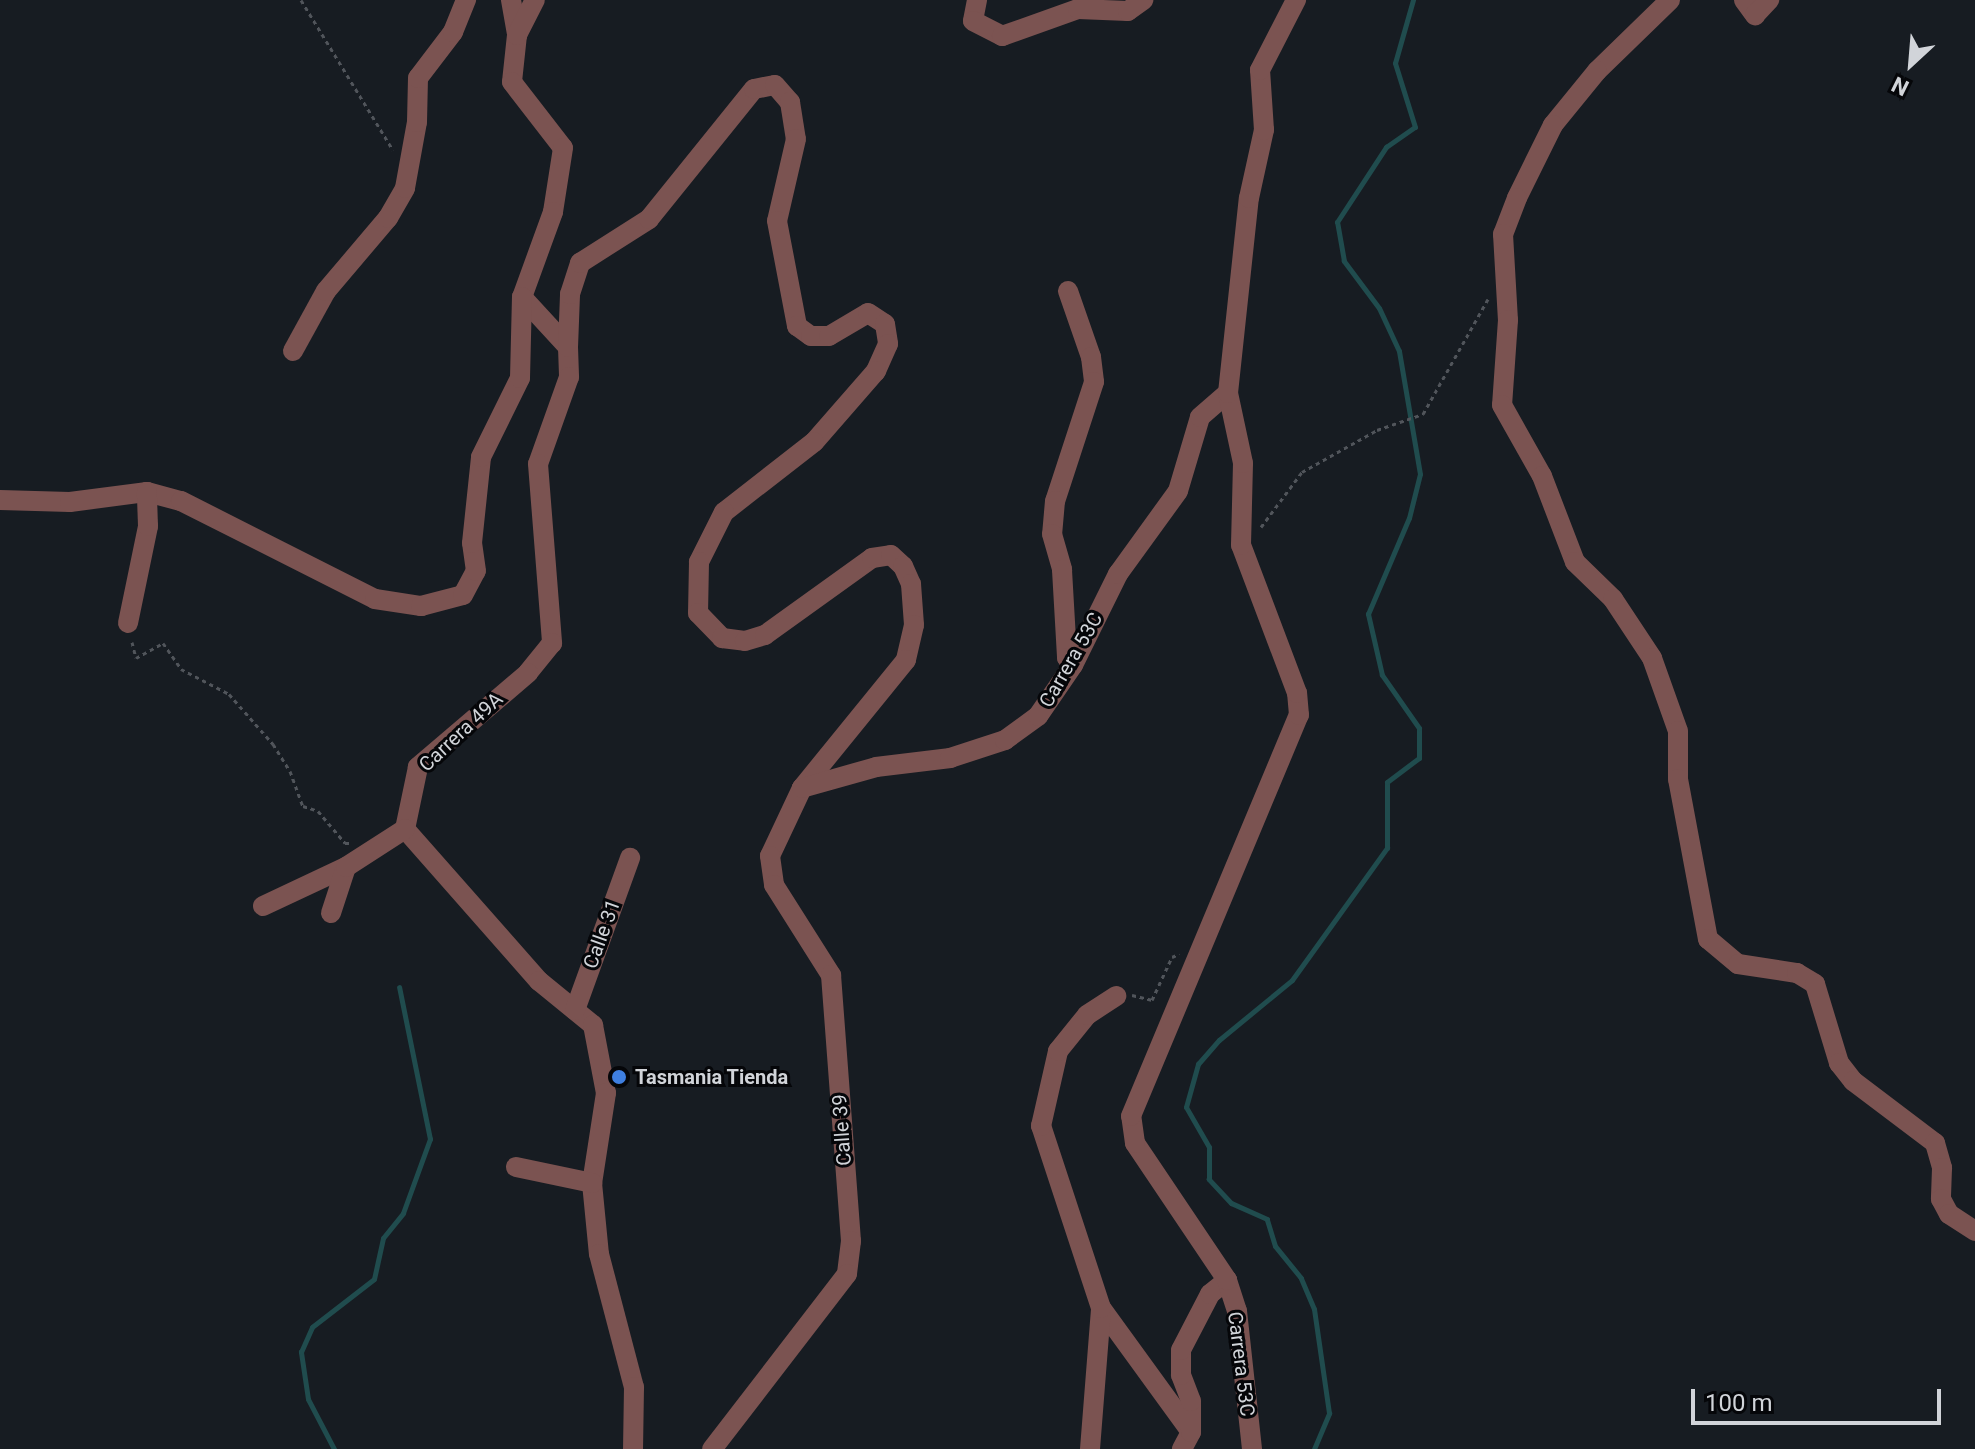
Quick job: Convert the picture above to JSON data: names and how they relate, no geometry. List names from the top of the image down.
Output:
{
  "streets": {
    "street": [
      "Carrera 53C",
      "Carrera 49A",
      "Calle 31",
      "Calle 39"
    ]
  },
  "crossings": [
    ["Carrera 53C", "Calle 39"],
    ["Carrera 49A", "Calle 39"]
  ],
  "places": ["Tasmania Tienda"],
  "scale_bar": "100 m",
  "north": "bottom left"
}
